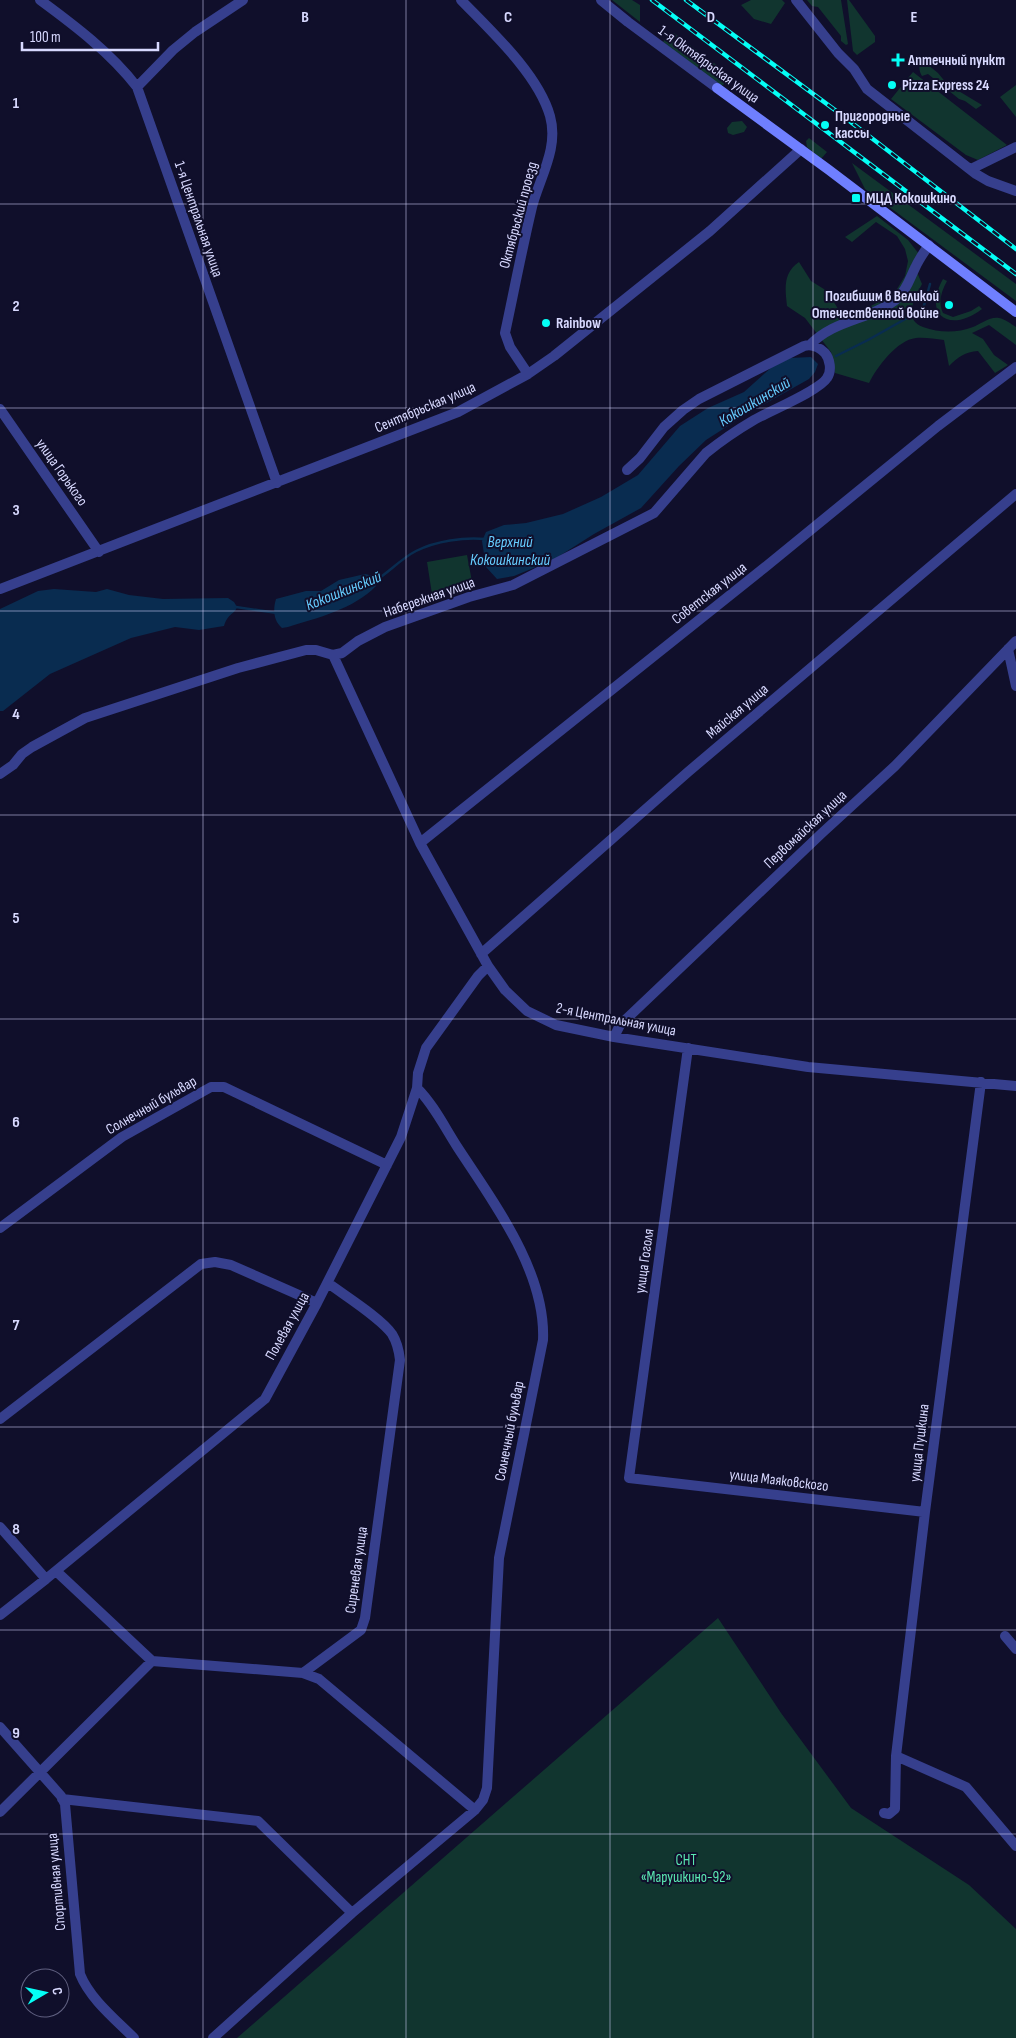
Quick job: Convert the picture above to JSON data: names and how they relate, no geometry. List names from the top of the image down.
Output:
{
  "streets": {
    "street": [
      "1-я Октябрьская улица",
      "Октябрьский проезд",
      "1-я Центральная улица",
      "Сентябрьская улица",
      "улица Горького",
      "Советская улица",
      "Набережная улица",
      "Майская улица",
      "Первомайская улица",
      "2-я Центральная улица",
      "Солнечный бульвар",
      "улица Гоголя",
      "Полевая улица",
      "улица Пушкина",
      "улица Маяковского",
      "Сиреневая улица",
      "Спортивная улица"
    ]
  },
  "crossings": [
    ["1-я Октябрьская улица", "Сентябрьская улица"],
    ["Октябрьский проезд", "Сентябрьская улица"],
    ["1-я Центральная улица", "Сентябрьская улица"],
    ["Сентябрьская улица", "улица Горького"],
    ["Советская улица", "2-я Центральная улица"],
    ["Набережная улица", "2-я Центральная улица"],
    ["Майская улица", "2-я Центральная улица"],
    ["Первомайская улица", "2-я Центральная улица"],
    ["2-я Центральная улица", "улица Гоголя"],
    ["2-я Центральная улица", "Полевая улица"],
    ["2-я Центральная улица", "улица Пушкина"],
    ["Солнечный бульвар", "Полевая улица"],
    ["улица Гоголя", "улица Маяковского"],
    ["Полевая улица", "Сиреневая улица"],
    ["улица Пушкина", "улица Маяковского"]
  ],
  "water": ["Кокошкинский", "Верхний Кокошкинский"],
  "parks": ["СНТ «Марушкино-92»"],
  "places": {
    "health": ["Аптечный пункт"],
    "other": [
      "Pizza Express 24",
      "Пригородные кассы",
      "Погибшим в Великой Отечественной войне",
      "Rainbow"
    ],
    "transit": ["МЦД Кокошкино"]
  },
  "scale_bar": "100 m",
  "north": "right",
  "grid": {
    "columns": [
      "B",
      "C",
      "D",
      "E"
    ],
    "rows": [
      "1",
      "2",
      "3",
      "4",
      "5",
      "6",
      "7",
      "8",
      "9"
    ]
  }
}
